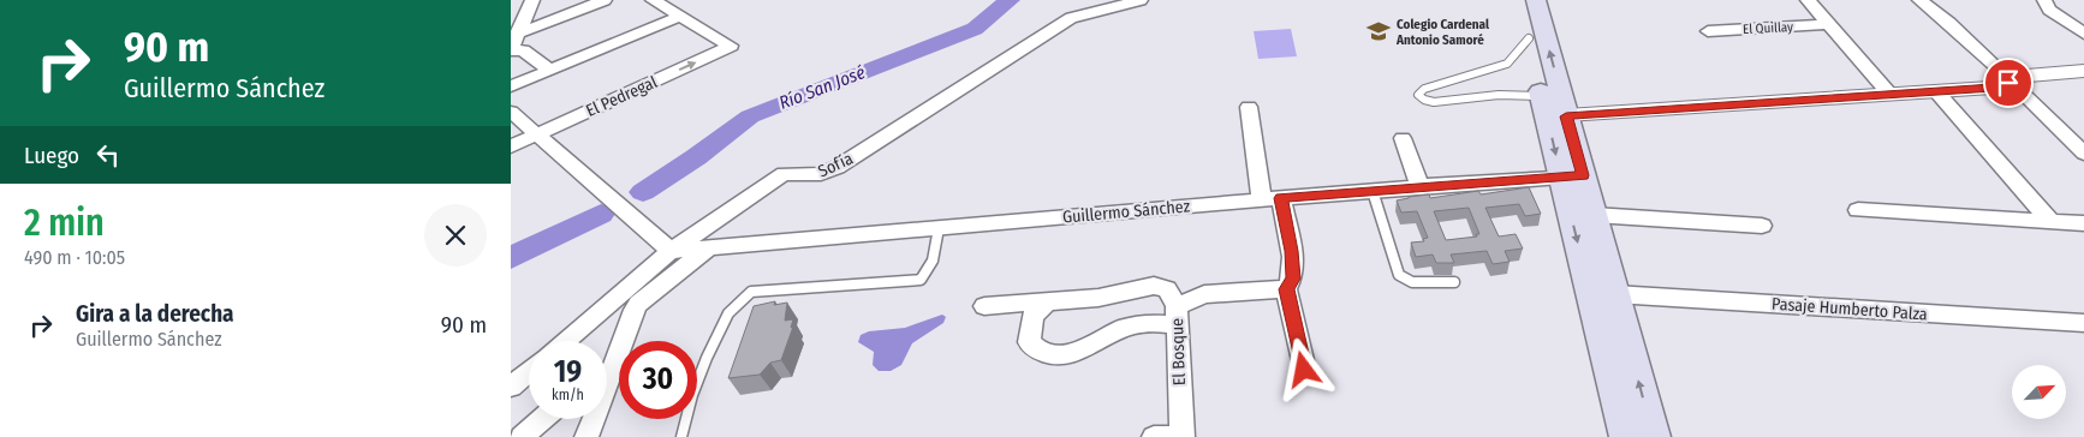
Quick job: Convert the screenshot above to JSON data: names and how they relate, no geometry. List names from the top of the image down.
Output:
{
  "streets": {
    "street": [
      "El Quillay",
      "El Pedregal",
      "Sofía",
      "Guillermo Sánchez",
      "Pasaje Humberto Palza",
      "El Bosque"
    ]
  },
  "crossings": [
    ["Sofía", "Guillermo Sánchez"]
  ],
  "water": ["Río San José"],
  "places": {
    "school or university": ["Colegio Cardenal Antonio Samoré"]
  },
  "north": "top right",
  "page": {
    "turn": ["90 m", "Guillermo Sánchez"],
    "then": "Luego",
    "heading": ["2 min", "490 m · 10:05"],
    "list": [
      {
        "name": "Gira a la derecha",
        "note": "Guillermo Sánchez",
        "value": "90 m"
      }
    ],
    "speed": "19 km/h",
    "limit": "30"
  }
}
